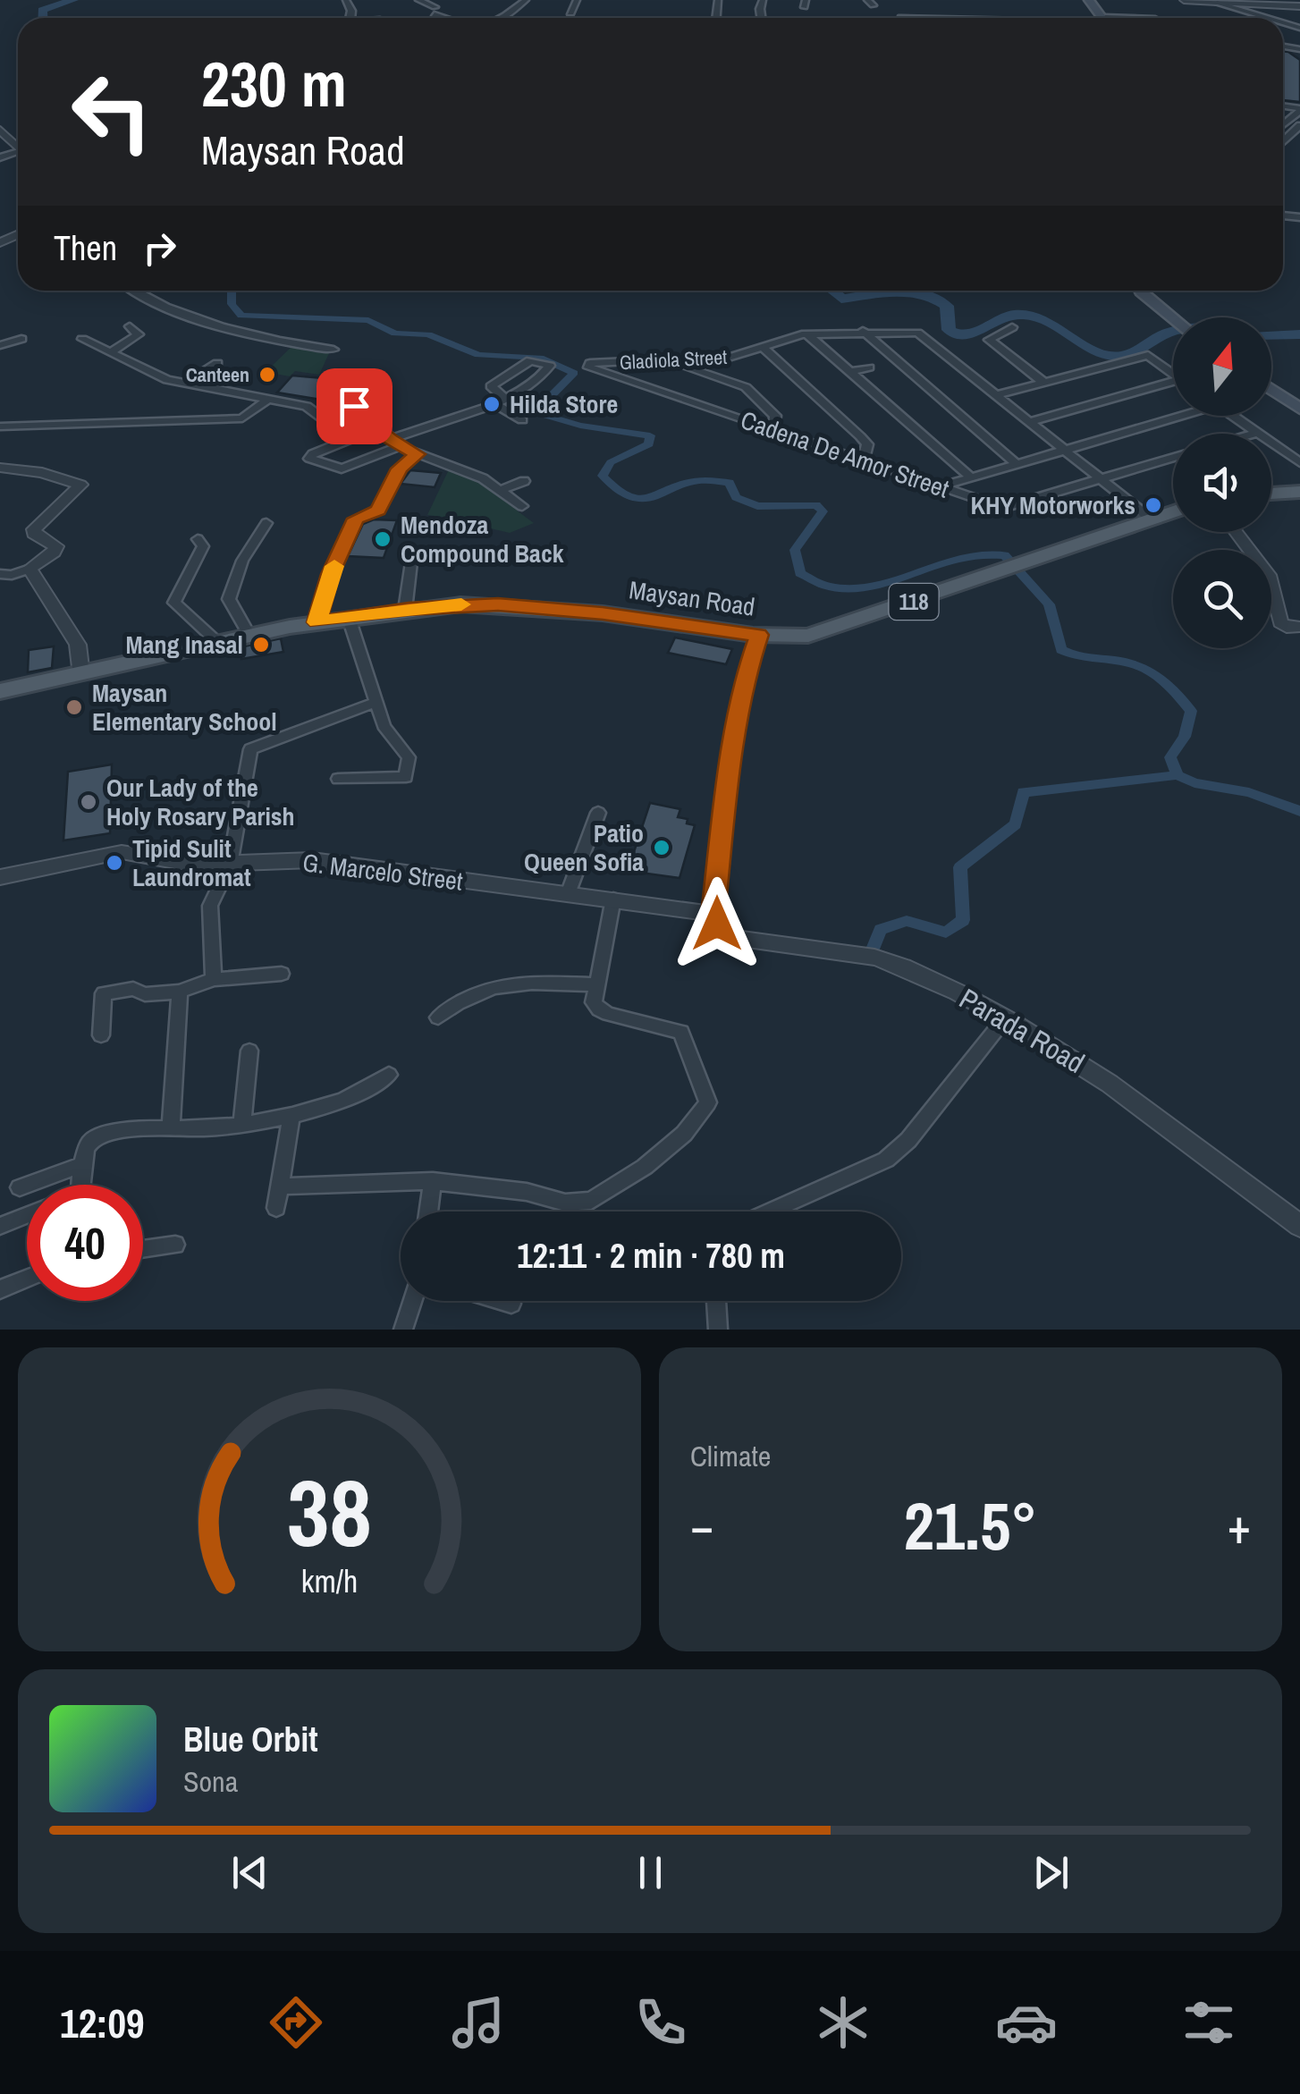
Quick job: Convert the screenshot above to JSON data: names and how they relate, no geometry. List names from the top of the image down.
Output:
{
  "streets": {
    "main road": ["Maysan Road", "118"],
    "street": [
      "Gladiola Street",
      "Cadena De Amor Street",
      "G. Marcelo Street",
      "Parada Road"
    ]
  },
  "crossings": [
    ["Gladiola Street", "Cadena De Amor Street"],
    ["Maysan Road", "118"],
    ["G. Marcelo Street", "Parada Road"]
  ],
  "places": [
    "Canteen",
    "Hilda Store",
    "KHY Motorworks",
    "Mendoza Compound Back",
    "Mang Inasal",
    "Maysan Elementary School",
    "Our Lady of the Holy Rosary Parish",
    "Patio Queen Sofia",
    "Tipid Sulit Laundromat"
  ],
  "north": "top",
  "page": {
    "turn": ["230 m", "Maysan Road"],
    "then": "Then",
    "limit": "40",
    "trip": "12:11 · 2 min · 780 m",
    "tile": "Climate",
    "heat": ["−", "21.5°", "+"],
    "song": ["Blue Orbit", "Sona"],
    "tabs": "12:09",
    "gauge": ["38", "km/h"]
  }
}
